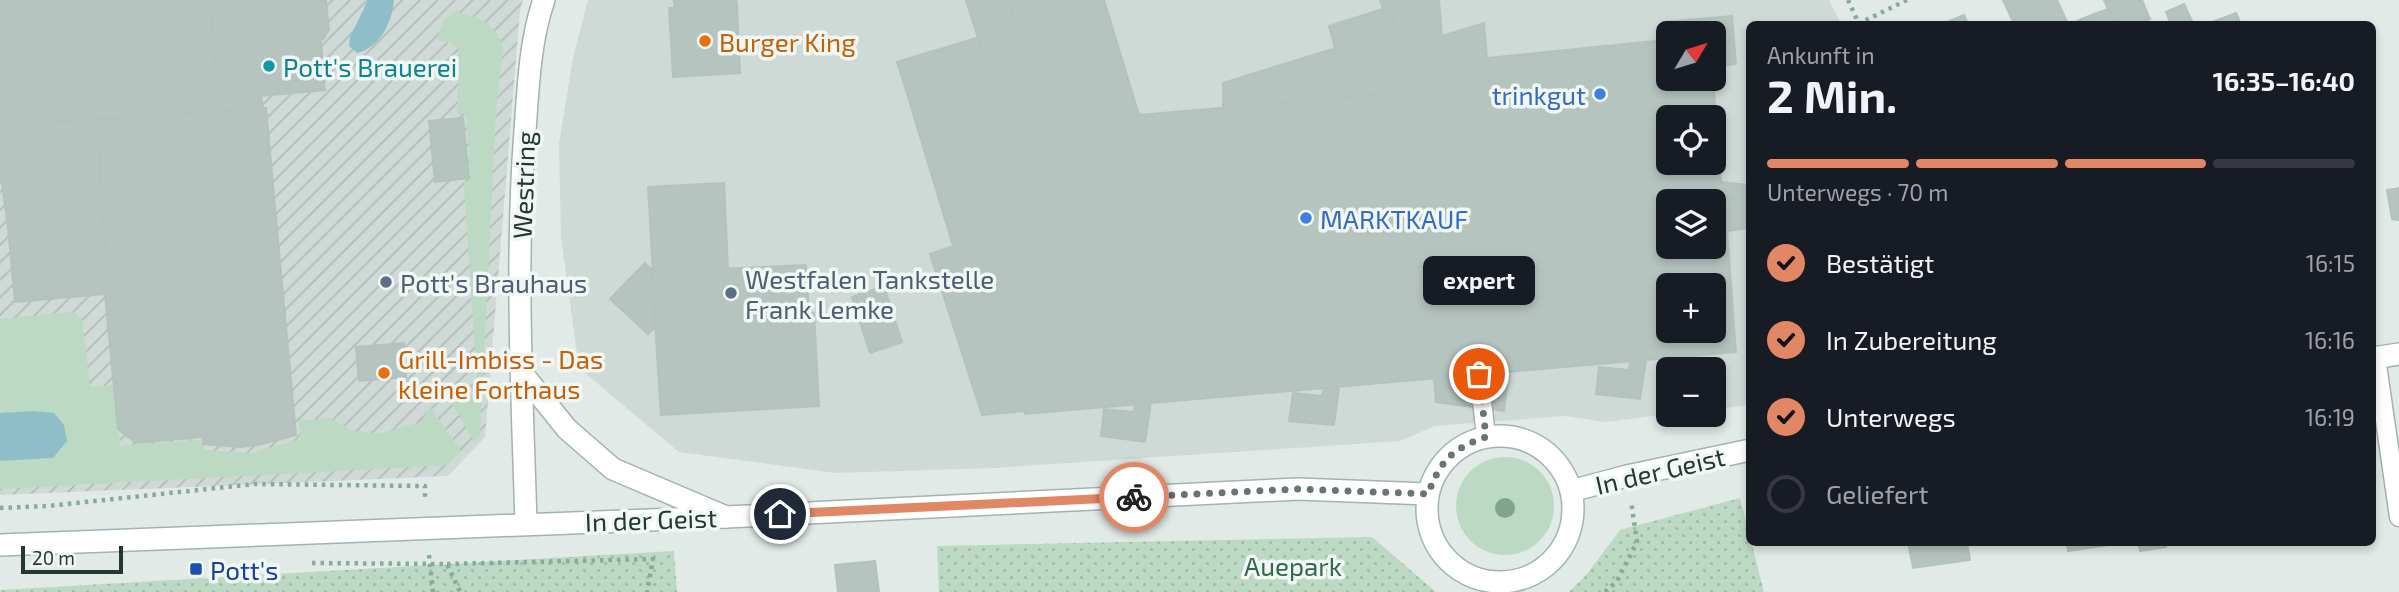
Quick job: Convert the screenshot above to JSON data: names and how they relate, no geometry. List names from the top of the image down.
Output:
{
  "streets": {
    "main road": ["Westring", "In der Geist"]
  },
  "crossings": [
    ["Westring", "In der Geist"]
  ],
  "parks": ["Auepark"],
  "places": {
    "other": [
      "Burger King",
      "Pott's Brauerei",
      "trinkgut",
      "MARKTKAUF",
      "Pott's Brauhaus",
      "Westfalen Tankstelle Frank Lemke",
      "Grill-Imbiss - Das kleine Forthaus",
      "expert"
    ],
    "transit": ["Pott's"]
  },
  "scale_bar": "20 m",
  "north": "top right",
  "page": {
    "map_buttons": ["+", "−"],
    "heading": ["2 Min.", "Ankunft in", "16:35–16:40"],
    "bar": "Unterwegs · 70 m",
    "list": [
      ["Bestätigt", "16:15"],
      ["In Zubereitung", "16:16"],
      ["Unterwegs", "16:19"],
      "Geliefert"
    ],
    "bubble": "expert",
    "scale": "20 m"
  }
}
